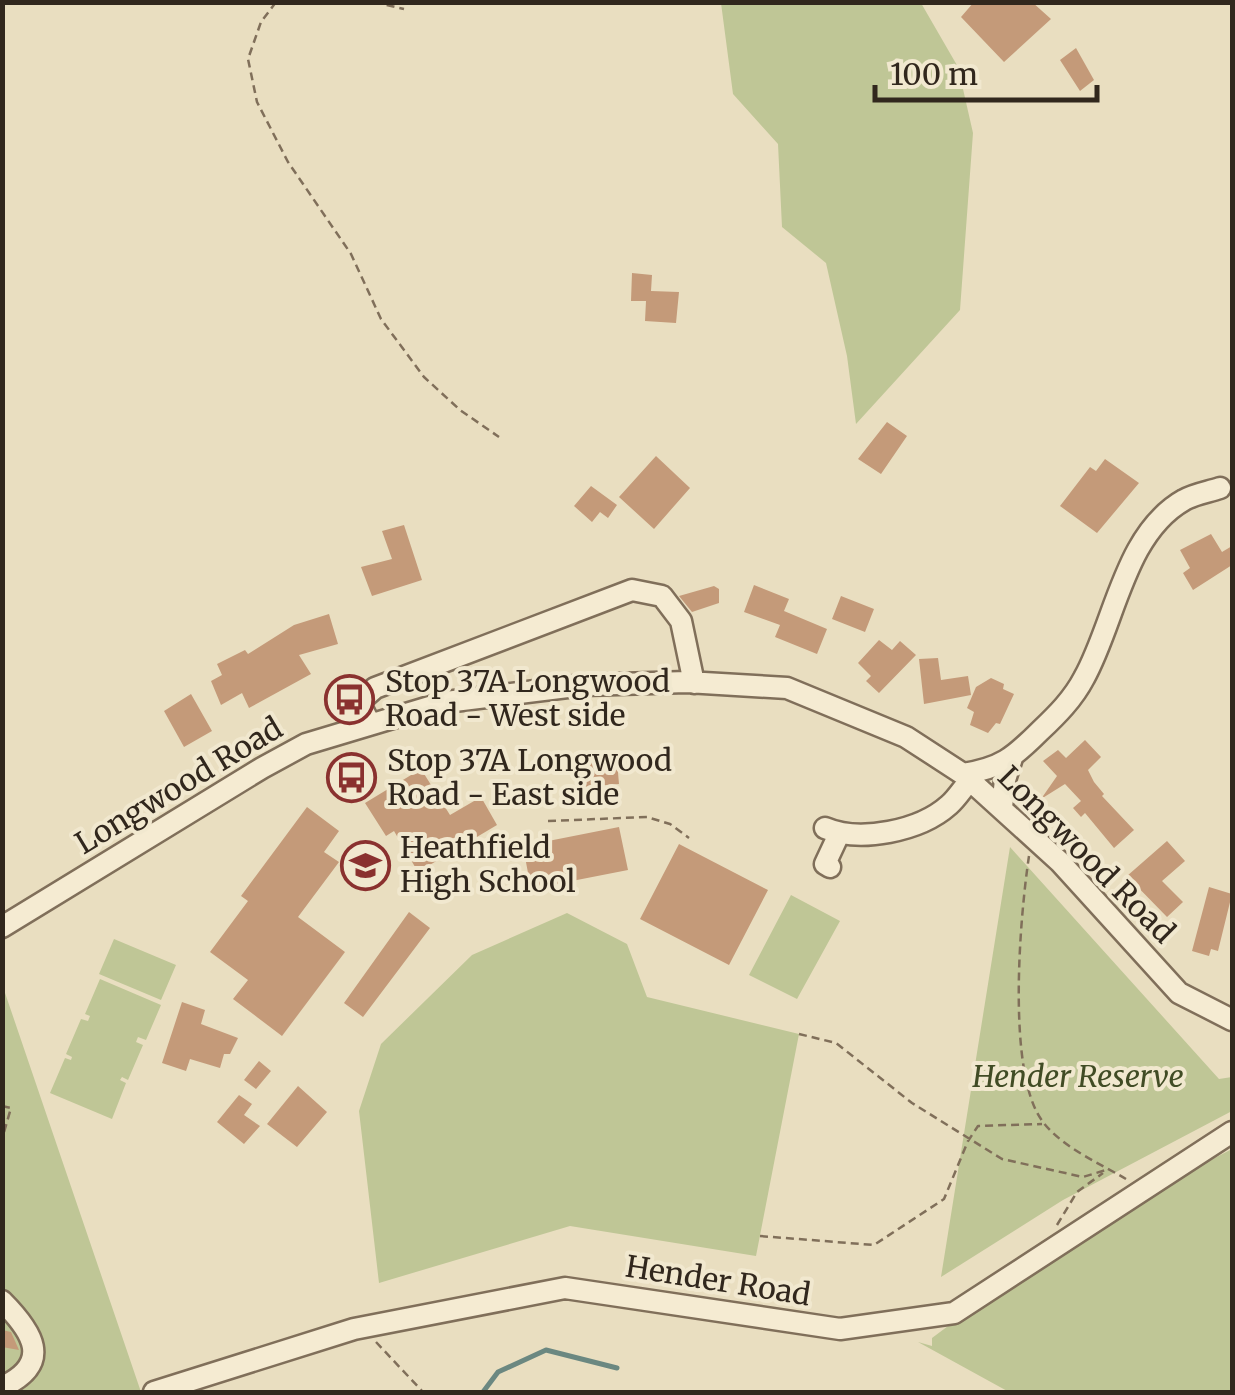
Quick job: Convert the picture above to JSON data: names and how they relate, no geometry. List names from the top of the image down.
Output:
{
  "streets": {
    "street": ["Longwood Road", "Hender Road"]
  },
  "parks": ["Hender Reserve"],
  "places": {
    "bus stop": ["Stop 37A Longwood Road - West side", "Stop 37A Longwood Road - East side"],
    "school or university": ["Heathfield High School"]
  },
  "scale_bar": "100 m"
}
